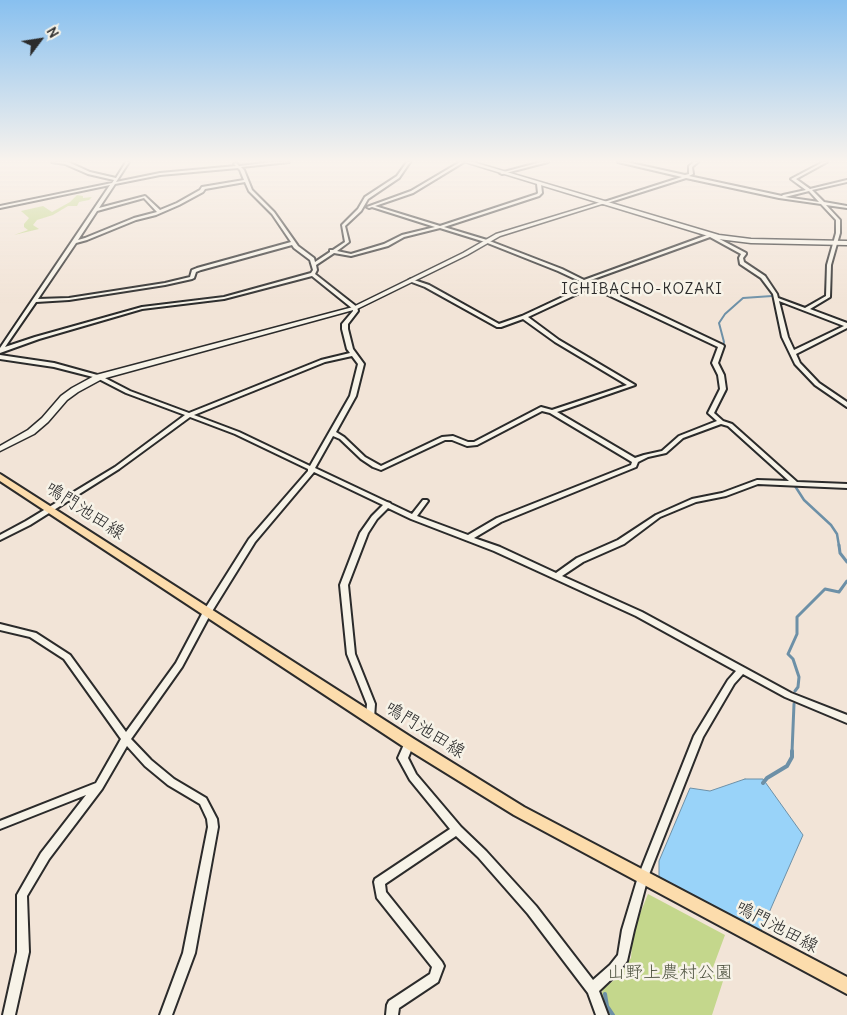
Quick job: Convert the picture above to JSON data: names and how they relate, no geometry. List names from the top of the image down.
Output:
{
  "streets": {
    "main road": ["鳴門池田線"]
  },
  "districts": ["ICHIBACHO-KOZAKI"],
  "parks": ["山野上農村公園"],
  "north": "top right"
}
